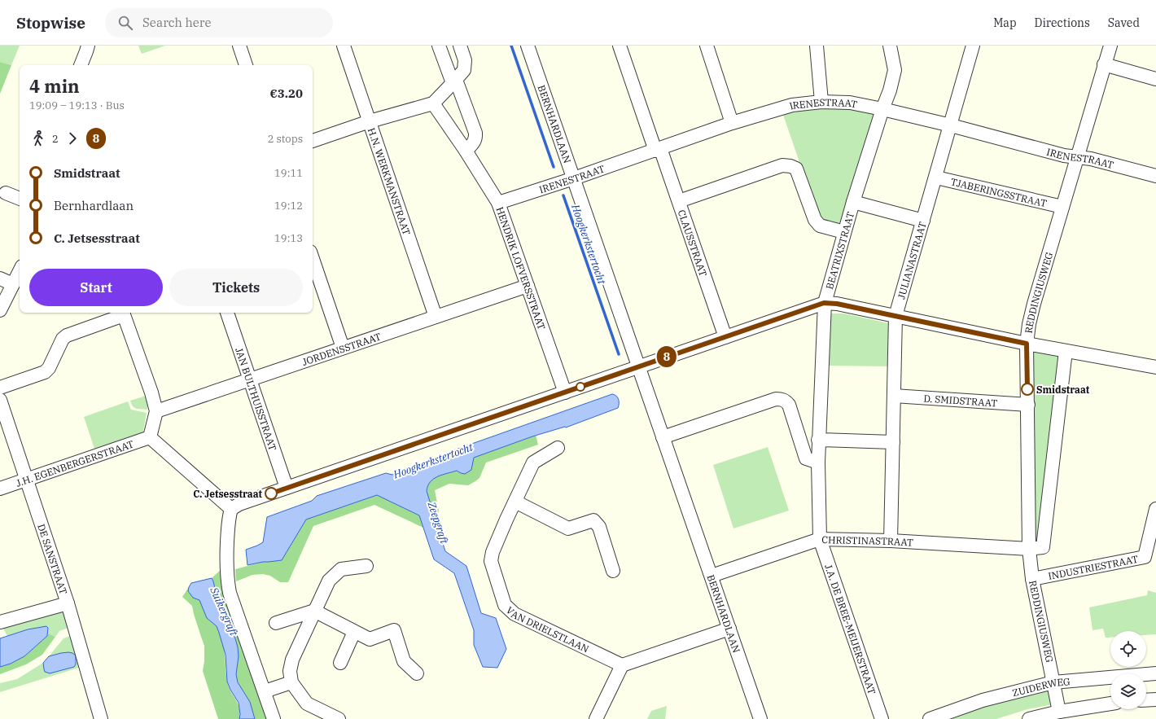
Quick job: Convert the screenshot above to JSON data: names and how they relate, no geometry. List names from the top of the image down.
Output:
{
  "streets": {
    "street": [
      "IRENESTRAAT",
      "BERNHARDLAAN",
      "H.N. WERKMANSTRAAT",
      "TJABERINGSSTRAAT",
      "CLAUSSTRAAT",
      "BEATRIXSTRAAT",
      "JULIANASTRAAT",
      "HENDRIK LOFVERSSTRAAT",
      "REDDINGIUSWEG",
      "JORDENSSTRAAT",
      "JAN BULTHUISSTRAAT",
      "D. SMIDSTRAAT",
      "J.H. EGENBERGERSTRAAT",
      "CHRISTINASTRAAT",
      "DE SANSTRAAT",
      "INDUSTRIESTRAAT",
      "VAN DRIELSTLAAN",
      "J.A. DE BREE-MEIJERSTRAAT",
      "ZUIDERWEG"
    ]
  },
  "crossings": [
    ["IRENESTRAAT", "BERNHARDLAAN"],
    ["IRENESTRAAT", "CLAUSSTRAAT"],
    ["IRENESTRAAT", "BEATRIXSTRAAT"],
    ["IRENESTRAAT", "JULIANASTRAAT"],
    ["IRENESTRAAT", "HENDRIK LOFVERSSTRAAT"],
    ["IRENESTRAAT", "REDDINGIUSWEG"],
    ["BERNHARDLAAN", "CHRISTINASTRAAT"],
    ["H.N. WERKMANSTRAAT", "JORDENSSTRAAT"],
    ["TJABERINGSSTRAAT", "JULIANASTRAAT"],
    ["TJABERINGSSTRAAT", "REDDINGIUSWEG"],
    ["BEATRIXSTRAAT", "J.A. DE BREE-MEIJERSTRAAT"],
    ["JULIANASTRAAT", "D. SMIDSTRAAT"],
    ["JULIANASTRAAT", "CHRISTINASTRAAT"],
    ["HENDRIK LOFVERSSTRAAT", "JORDENSSTRAAT"],
    ["REDDINGIUSWEG", "D. SMIDSTRAAT"],
    ["REDDINGIUSWEG", "CHRISTINASTRAAT"],
    ["REDDINGIUSWEG", "INDUSTRIESTRAAT"],
    ["REDDINGIUSWEG", "ZUIDERWEG"],
    ["JORDENSSTRAAT", "JAN BULTHUISSTRAAT"],
    ["J.H. EGENBERGERSTRAAT", "DE SANSTRAAT"],
    ["CHRISTINASTRAAT", "J.A. DE BREE-MEIJERSTRAAT"]
  ],
  "water": ["Hoogkerkstertocht", "Zeepgraft", "Suikergraft"],
  "places": ["Smidstraat", "C. Jetsesstraat"],
  "lines": ["bus line 8"],
  "page": {
    "header": "Stopwise",
    "search": "Search here",
    "nav": ["Map", "Directions", "Saved"],
    "on_map": "8",
    "heading": ["4 min", "19:09 – 19:13 · Bus", "€3.20"],
    "legs": ["2", "8", "2 stops"],
    "list": [
      {
        "name": "Smidstraat",
        "value": "19:11"
      },
      {
        "name": "Bernhardlaan",
        "value": "19:12"
      },
      {
        "name": "C. Jetsesstraat",
        "value": "19:13"
      }
    ],
    "buttons": ["Start", "Tickets"]
  }
}
